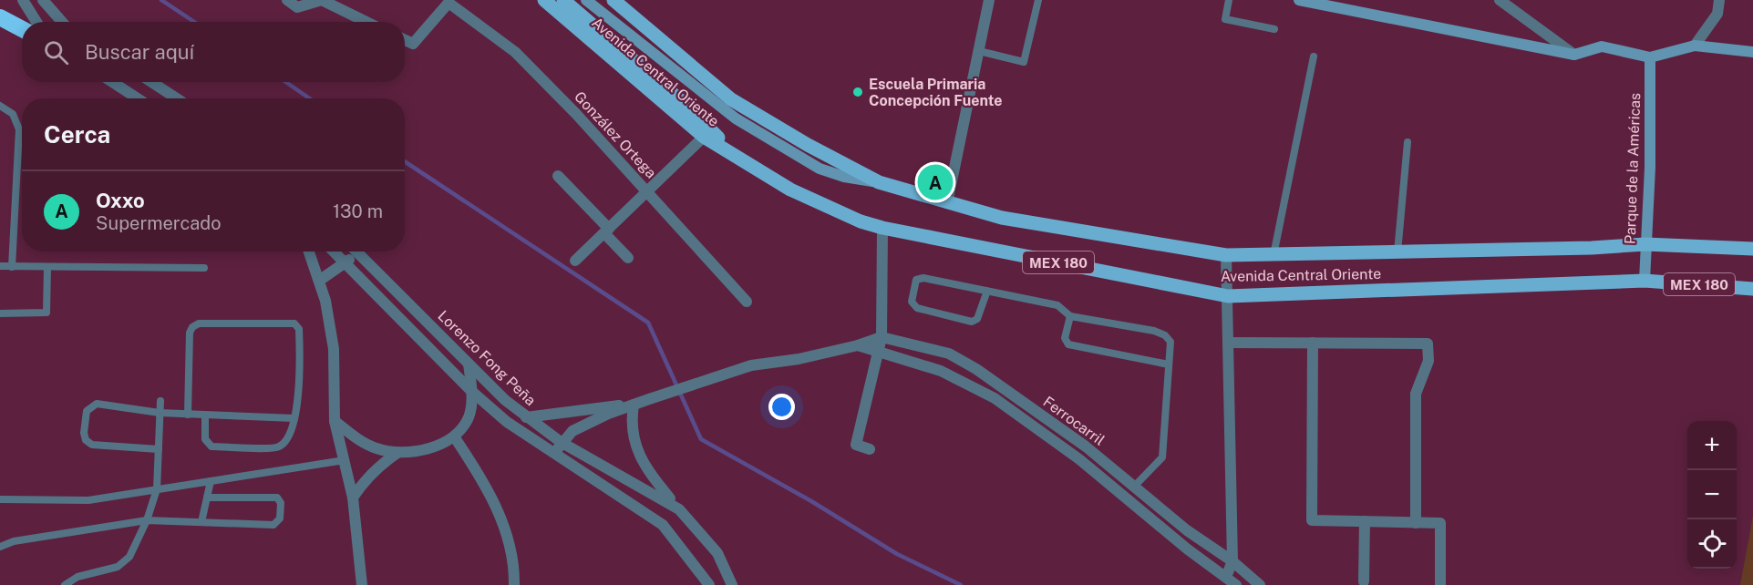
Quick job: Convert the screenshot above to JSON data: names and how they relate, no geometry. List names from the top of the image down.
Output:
{
  "streets": {
    "main road": ["Avenida Central Oriente", "Parque de la Américas", "MEX 180"],
    "street": ["González Ortega", "Lorenzo Fong Peña", "Ferrocarril"]
  },
  "crossings": [
    ["Avenida Central Oriente", "Parque de la Américas"],
    ["Avenida Central Oriente", "MEX 180"],
    ["Parque de la Américas", "MEX 180"]
  ],
  "places": ["Escuela Primaria Concepción Fuente"],
  "page": {
    "search": "Buscar aquí",
    "heading": "Cerca",
    "pins": "A",
    "list": [
      {
        "mark": "A",
        "name": "Oxxo",
        "note": "Supermercado",
        "value": "130 m"
      }
    ],
    "map_buttons": ["+", "−"]
  }
}
